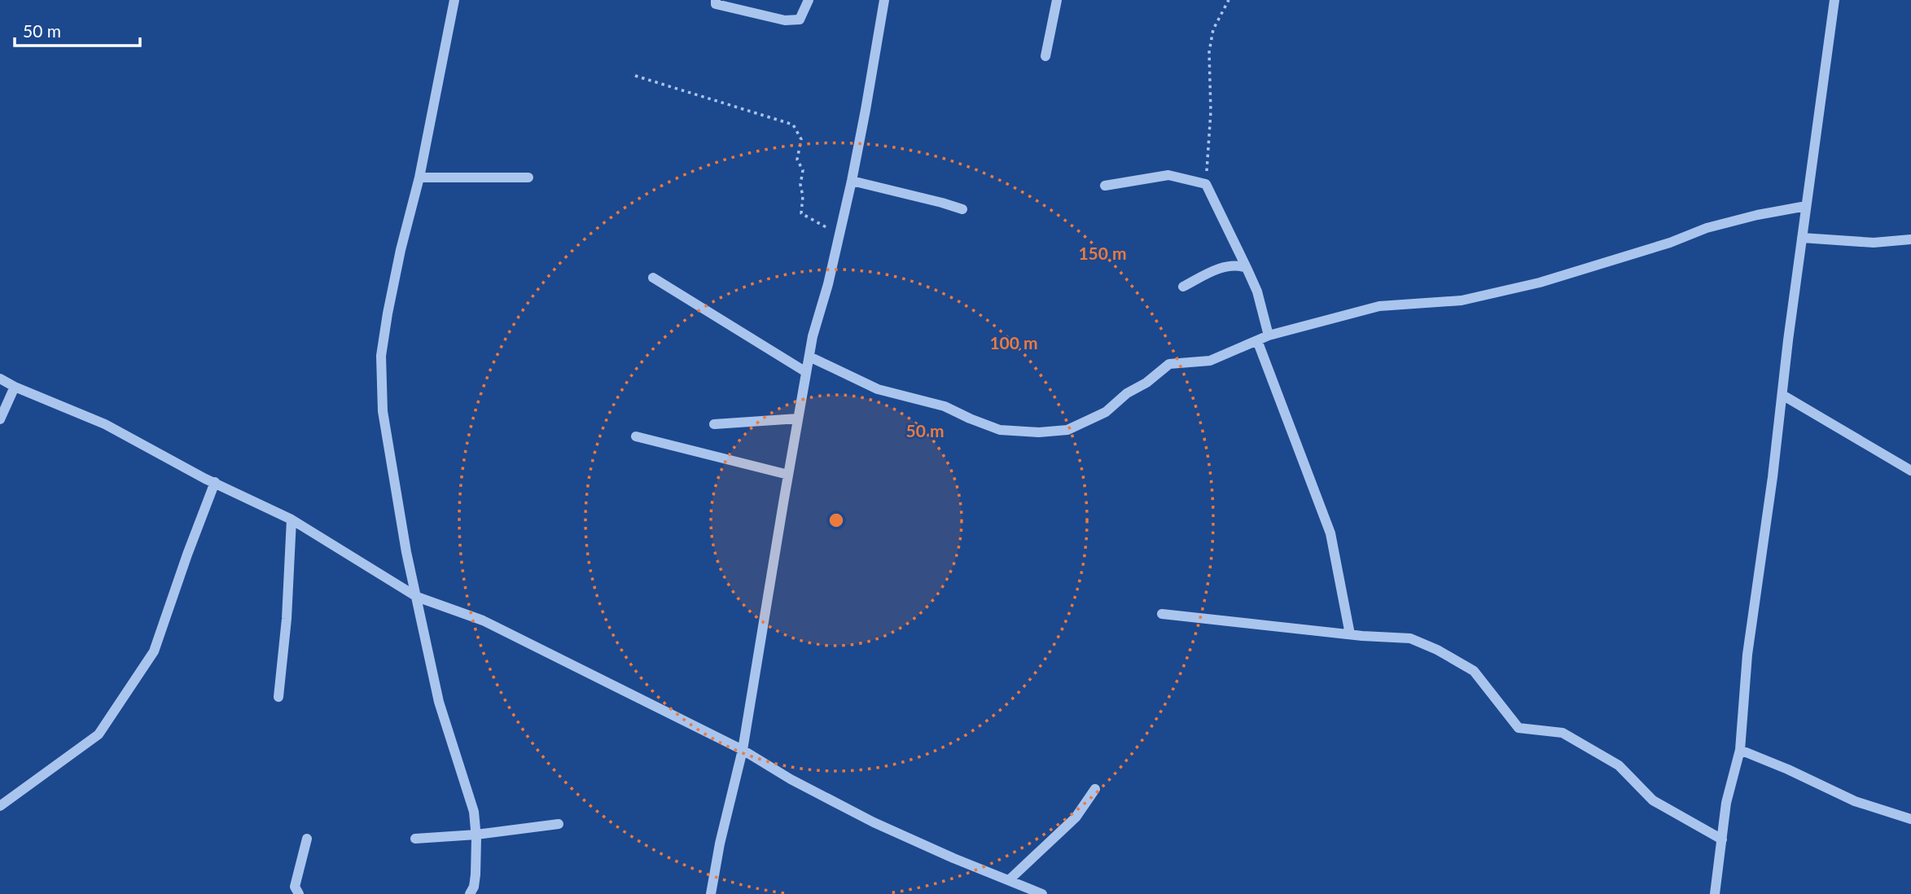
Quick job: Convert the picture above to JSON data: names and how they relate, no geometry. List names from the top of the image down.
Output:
{
  "scale_bar": "50 m",
  "rings": ["150 m", "100 m", "50 m"]
}
